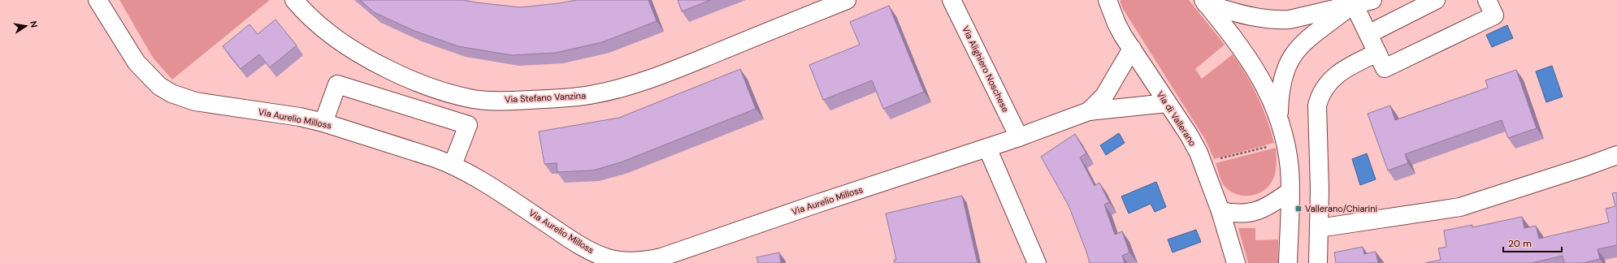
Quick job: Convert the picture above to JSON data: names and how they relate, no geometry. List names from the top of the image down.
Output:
{
  "streets": {
    "street": [
      "Via Alighiero Noschese",
      "Via Stefano Vanzina",
      "Via Aurelio Milloss",
      "Via di Vallerano"
    ]
  },
  "crossings": [
    ["Via Alighiero Noschese", "Via Aurelio Milloss"],
    ["Via Aurelio Milloss", "Via di Vallerano"]
  ],
  "places": {
    "transit": ["Vallerano/Chiarini"]
  },
  "scale_bar": "20 m",
  "north": "right"
}
